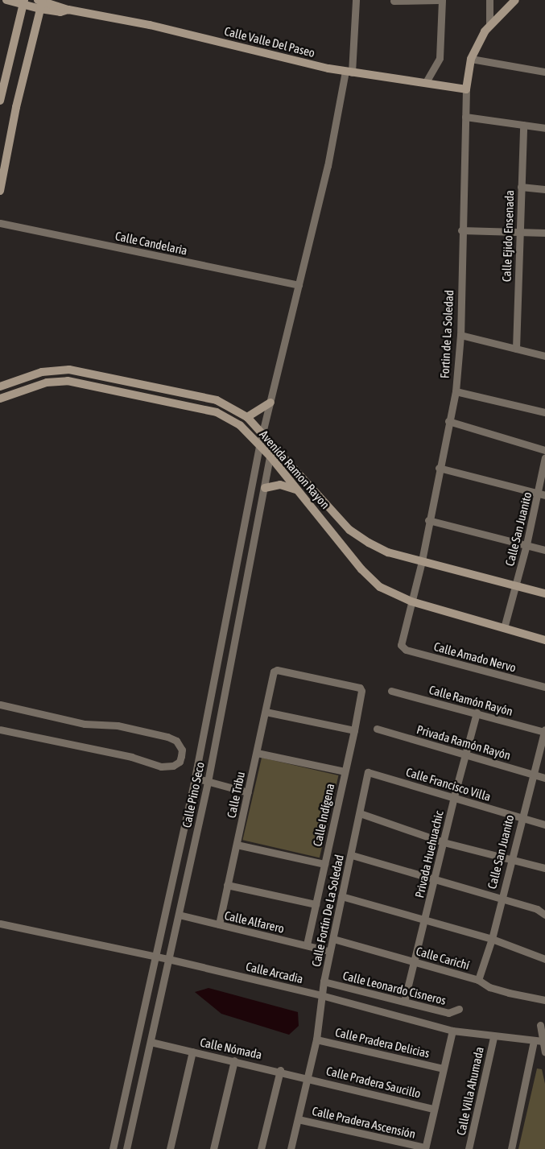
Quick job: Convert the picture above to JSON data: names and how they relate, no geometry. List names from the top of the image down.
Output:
{
  "streets": {
    "main road": ["Calle Valle Del Paseo", "Fortin de La Soledad", "Avenida Ramon Rayon"],
    "street": [
      "Calle Ejido Ensenada",
      "Calle Candelaria",
      "Calle San Juanito",
      "Calle Amado Nervo",
      "Calle Ramón Rayón",
      "Privada Ramón Rayón",
      "Calle Francisco Villa",
      "Calle Pino Seco",
      "Calle Tribu",
      "Calle Indígena",
      "Privada Huehuachic",
      "Calle Fortín De La Soledad",
      "Calle Alfarero",
      "Calle Carichí",
      "Calle Arcadia",
      "Calle Leonardo Cisneros",
      "Calle Pradera Delicias",
      "Calle Nómada",
      "Calle Pradera Saucillo",
      "Calle Villa Ahumada",
      "Calle Pradera Ascensión"
    ]
  },
  "crossings": [
    ["Calle Valle Del Paseo", "Fortin de La Soledad"],
    ["Calle Valle Del Paseo", "Calle Pino Seco"],
    ["Calle Candelaria", "Calle Pino Seco"],
    ["Fortin de La Soledad", "Avenida Ramon Rayon"],
    ["Fortin de La Soledad", "Calle Amado Nervo"],
    ["Avenida Ramon Rayon", "Calle San Juanito"],
    ["Avenida Ramon Rayon", "Calle Pino Seco"],
    ["Calle San Juanito", "Calle Ramón Rayón"],
    ["Calle San Juanito", "Privada Ramón Rayón"],
    ["Calle San Juanito", "Calle Francisco Villa"],
    ["Calle San Juanito", "Calle Carichí"],
    ["Calle Ramón Rayón", "Privada Huehuachic"],
    ["Privada Ramón Rayón", "Privada Huehuachic"],
    ["Calle Francisco Villa", "Privada Huehuachic"],
    ["Calle Francisco Villa", "Calle Fortín De La Soledad"],
    ["Calle Pino Seco", "Calle Alfarero"],
    ["Calle Pino Seco", "Calle Arcadia"],
    ["Calle Pino Seco", "Calle Nómada"],
    ["Calle Tribu", "Calle Indígena"],
    ["Calle Tribu", "Calle Alfarero"],
    ["Calle Indígena", "Calle Alfarero"],
    ["Privada Huehuachic", "Calle Carichí"],
    ["Privada Huehuachic", "Calle Leonardo Cisneros"],
    ["Calle Fortín De La Soledad", "Calle Carichí"],
    ["Calle Fortín De La Soledad", "Calle Arcadia"],
    ["Calle Fortín De La Soledad", "Calle Leonardo Cisneros"],
    ["Calle Fortín De La Soledad", "Calle Pradera Delicias"],
    ["Calle Fortín De La Soledad", "Calle Nómada"],
    ["Calle Fortín De La Soledad", "Calle Pradera Saucillo"],
    ["Calle Fortín De La Soledad", "Calle Pradera Ascensión"],
    ["Calle Arcadia", "Calle Villa Ahumada"],
    ["Calle Nómada", "Calle Pradera Saucillo"]
  ]
}
